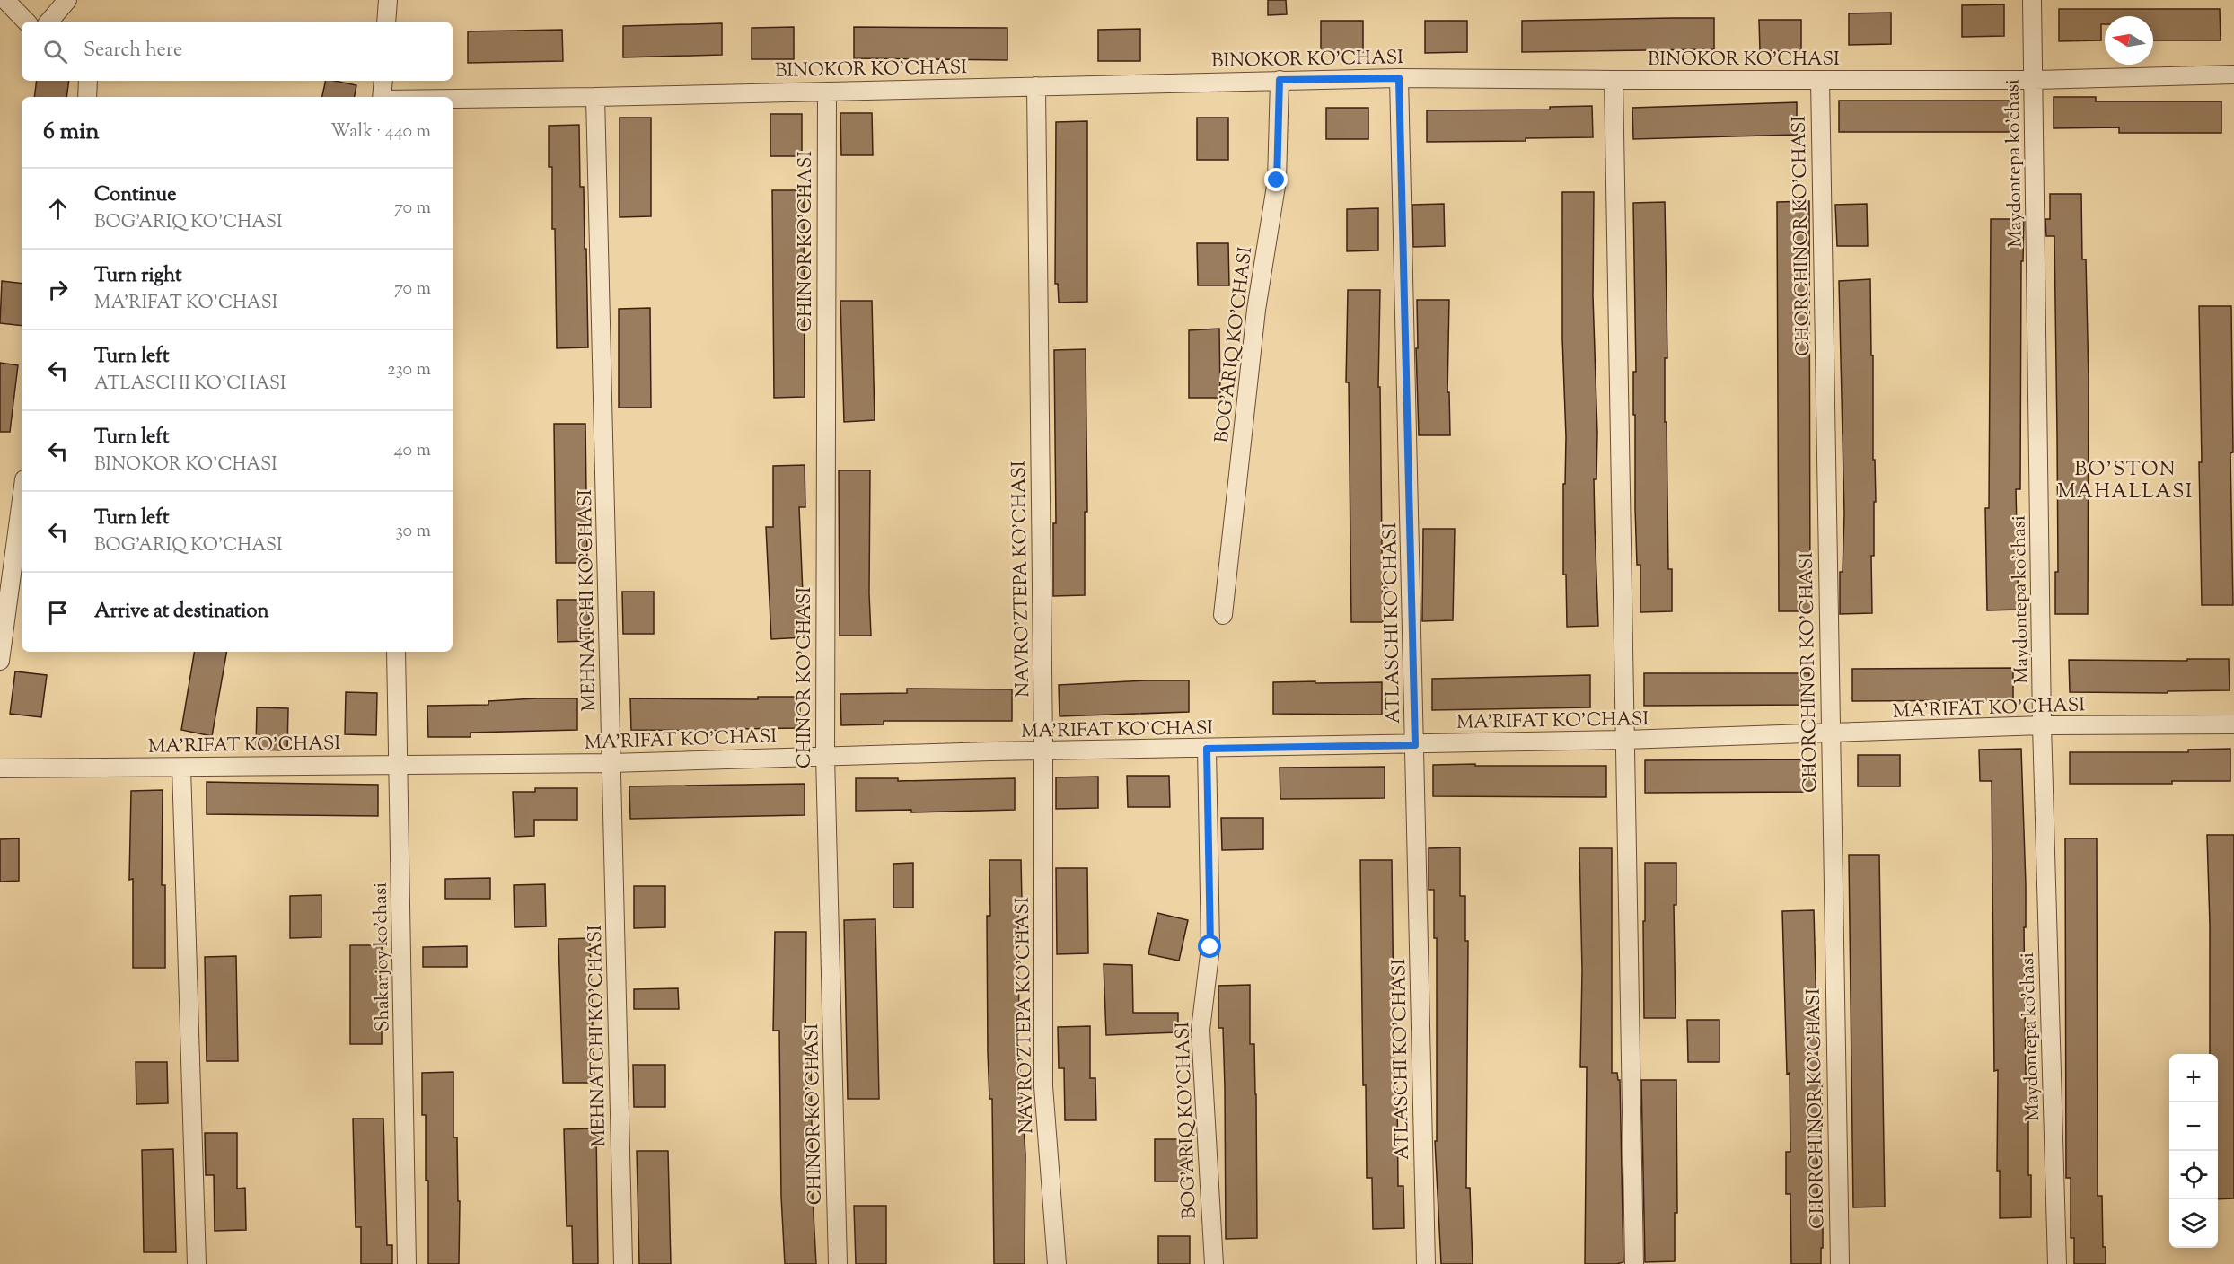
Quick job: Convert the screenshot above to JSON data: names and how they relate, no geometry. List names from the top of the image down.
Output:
{
  "streets": {
    "street": [
      "BINOKOR KO'CHASI",
      "Maydontepa ko'chasi",
      "CHORCHINOR KO'CHASI",
      "CHINOR KO'CHASI",
      "BOG'ARIQ KO'CHASI",
      "NAVRO'ZTEPA KO'CHASI",
      "MEHNATCHI KO'CHASI",
      "ATLASCHI KO'CHASI",
      "MA'RIFAT KO'CHASI",
      "Shakarjoy ko'chasi"
    ]
  },
  "crossings": [
    ["BINOKOR KO'CHASI", "Maydontepa ko'chasi"],
    ["BINOKOR KO'CHASI", "CHORCHINOR KO'CHASI"],
    ["BINOKOR KO'CHASI", "CHINOR KO'CHASI"],
    ["BINOKOR KO'CHASI", "BOG'ARIQ KO'CHASI"],
    ["BINOKOR KO'CHASI", "NAVRO'ZTEPA KO'CHASI"],
    ["BINOKOR KO'CHASI", "MEHNATCHI KO'CHASI"],
    ["BINOKOR KO'CHASI", "ATLASCHI KO'CHASI"],
    ["Maydontepa ko'chasi", "MA'RIFAT KO'CHASI"],
    ["CHORCHINOR KO'CHASI", "MA'RIFAT KO'CHASI"],
    ["CHINOR KO'CHASI", "MA'RIFAT KO'CHASI"],
    ["BOG'ARIQ KO'CHASI", "MA'RIFAT KO'CHASI"],
    ["NAVRO'ZTEPA KO'CHASI", "MA'RIFAT KO'CHASI"],
    ["MEHNATCHI KO'CHASI", "MA'RIFAT KO'CHASI"],
    ["ATLASCHI KO'CHASI", "MA'RIFAT KO'CHASI"],
    ["MA'RIFAT KO'CHASI", "Shakarjoy ko'chasi"]
  ],
  "districts": ["BO'STON MAHALLASI"],
  "north": "left",
  "page": {
    "search": "Search here",
    "heading": ["6 min", "Walk · 440 m"],
    "list": [
      ["Continue", "BOG'ARIQ KO'CHASI", "70 m"],
      ["Turn right", "MA'RIFAT KO'CHASI", "70 m"],
      ["Turn left", "ATLASCHI KO'CHASI", "230 m"],
      ["Turn left", "BINOKOR KO'CHASI", "40 m"],
      ["Turn left", "BOG'ARIQ KO'CHASI", "30 m"],
      "Arrive at destination"
    ],
    "map_buttons": ["+", "−"]
  }
}
